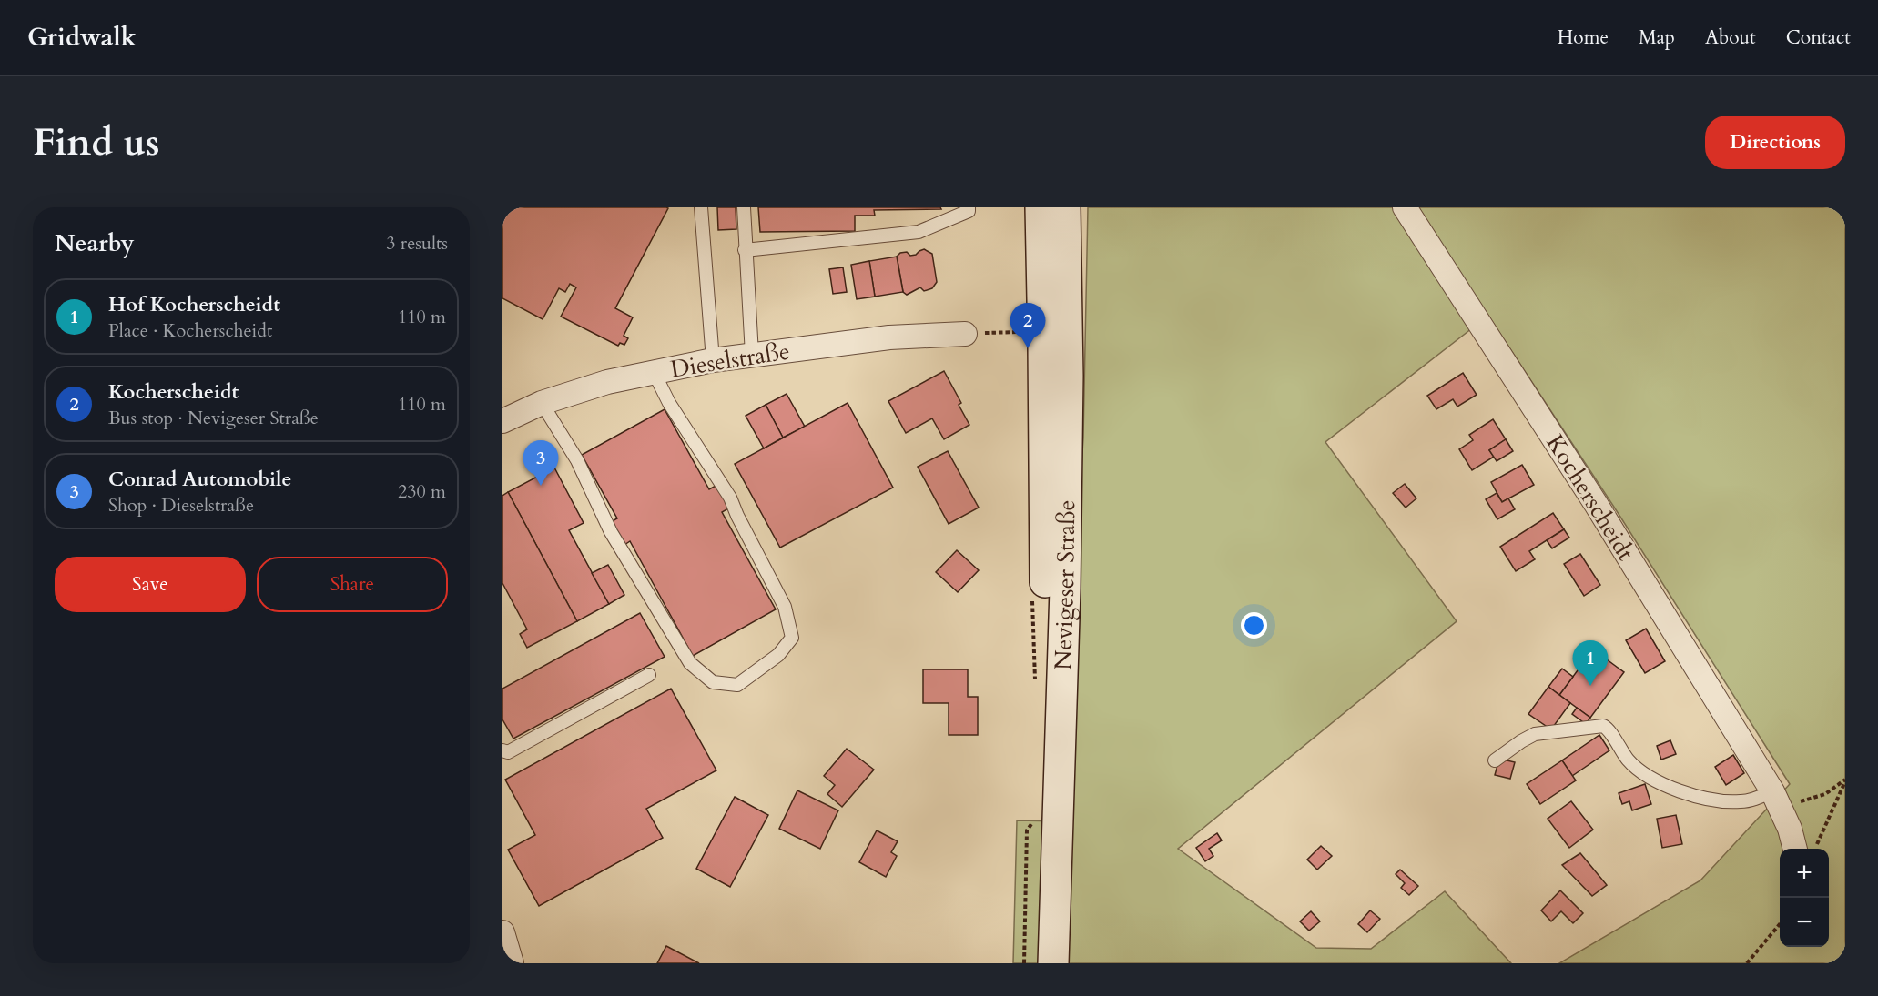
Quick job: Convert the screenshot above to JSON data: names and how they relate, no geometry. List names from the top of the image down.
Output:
{
  "streets": {
    "main road": ["Nevigeser Straße"],
    "street": ["Dieselstraße", "Kocherscheidt"]
  },
  "page": {
    "header": "Gridwalk",
    "nav": [
      "Home",
      "Map",
      "About",
      "Contact"
    ],
    "buttons": [
      "Directions",
      ["Save", "Share"]
    ],
    "title": "Find us",
    "heading": ["Nearby", "3 results"],
    "list": [
      {
        "mark": "1",
        "name": "Hof Kocherscheidt",
        "note": "Place · Kocherscheidt",
        "value": "110 m"
      },
      {
        "mark": "2",
        "name": "Kocherscheidt",
        "note": "Bus stop · Nevigeser Straße",
        "value": "110 m"
      },
      {
        "mark": "3",
        "name": "Conrad Automobile",
        "note": "Shop · Dieselstraße",
        "value": "230 m"
      }
    ],
    "pins": ["2", "3", "1"],
    "map_buttons": ["+", "−"]
  }
}
